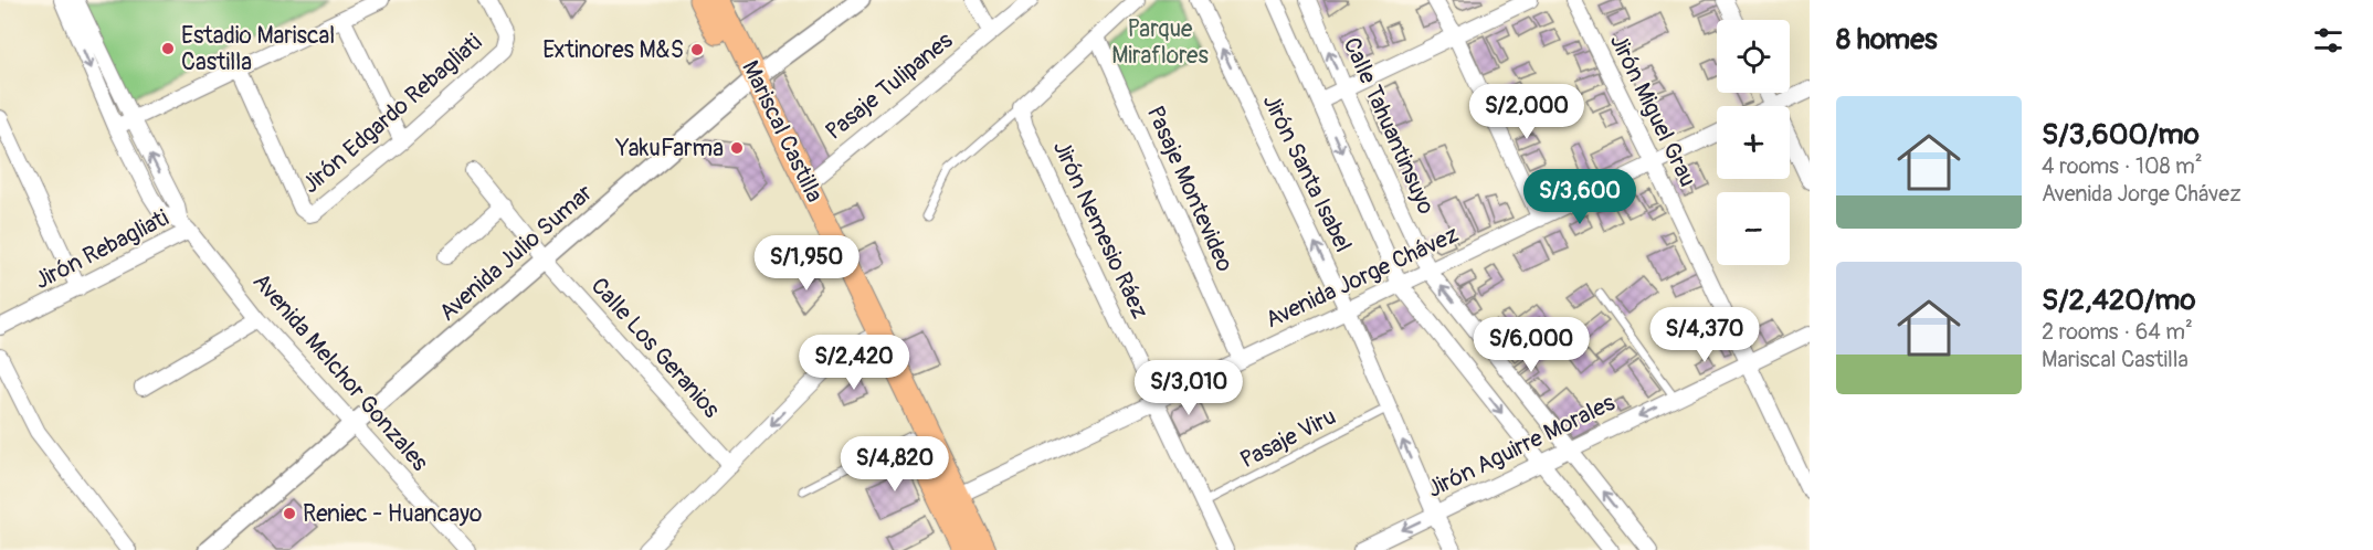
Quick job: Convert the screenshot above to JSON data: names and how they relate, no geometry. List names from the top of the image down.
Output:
{
  "streets": {
    "highway": ["Mariscal Castilla"],
    "street": [
      "Pasaje Tulipanes",
      "Jirón Miguel Grau",
      "Jirón Edgardo Rebagliati",
      "Calle Tahuantinsuyo",
      "Jirón Santa Isabel",
      "Pasaje Montevideo",
      "Jirón Nemesio Ráez",
      "Jirón Rebagliati",
      "Avenida Julio Sumar",
      "Avenida Jorge Chávez",
      "Calle Los Geranios",
      "Avenida Melchor Gonzales",
      "Jirón Aguirre Morales"
    ],
    "lane": ["Pasaje Viru"]
  },
  "crossings": [
    ["Pasaje Tulipanes", "Mariscal Castilla"],
    ["Jirón Miguel Grau", "Avenida Jorge Chávez"],
    ["Jirón Miguel Grau", "Jirón Aguirre Morales"],
    ["Calle Tahuantinsuyo", "Avenida Jorge Chávez"],
    ["Calle Tahuantinsuyo", "Jirón Aguirre Morales"],
    ["Mariscal Castilla", "Avenida Julio Sumar"],
    ["Mariscal Castilla", "Avenida Jorge Chávez"],
    ["Jirón Santa Isabel", "Avenida Jorge Chávez"],
    ["Jirón Santa Isabel", "Pasaje Viru"],
    ["Jirón Santa Isabel", "Jirón Aguirre Morales"],
    ["Pasaje Montevideo", "Avenida Jorge Chávez"],
    ["Jirón Nemesio Ráez", "Avenida Jorge Chávez"],
    ["Jirón Nemesio Ráez", "Pasaje Viru"],
    ["Jirón Rebagliati", "Avenida Melchor Gonzales"],
    ["Avenida Julio Sumar", "Calle Los Geranios"],
    ["Avenida Julio Sumar", "Avenida Melchor Gonzales"]
  ],
  "one_way": ["Jirón Aguirre Morales"],
  "parks": ["Parque Miraflores"],
  "places": [
    "Estadio Mariscal Castilla",
    "Extinores M&S",
    "YakuFarma",
    "Reniec - Huancayo"
  ],
  "page": {
    "heading": "8 homes",
    "map_buttons": ["+", "−"],
    "list": [
      {
        "name": "S/3,600/mo",
        "note": "4 rooms · 108 m² · Avenida Jorge Chávez"
      },
      {
        "name": "S/2,420/mo",
        "note": "2 rooms · 64 m² · Mariscal Castilla"
      }
    ],
    "price": [
      "S/2,000",
      "S/3,600",
      "S/1,950",
      "S/4,370",
      "S/6,000",
      "S/2,420",
      "S/3,010",
      "S/4,820"
    ]
  }
}
